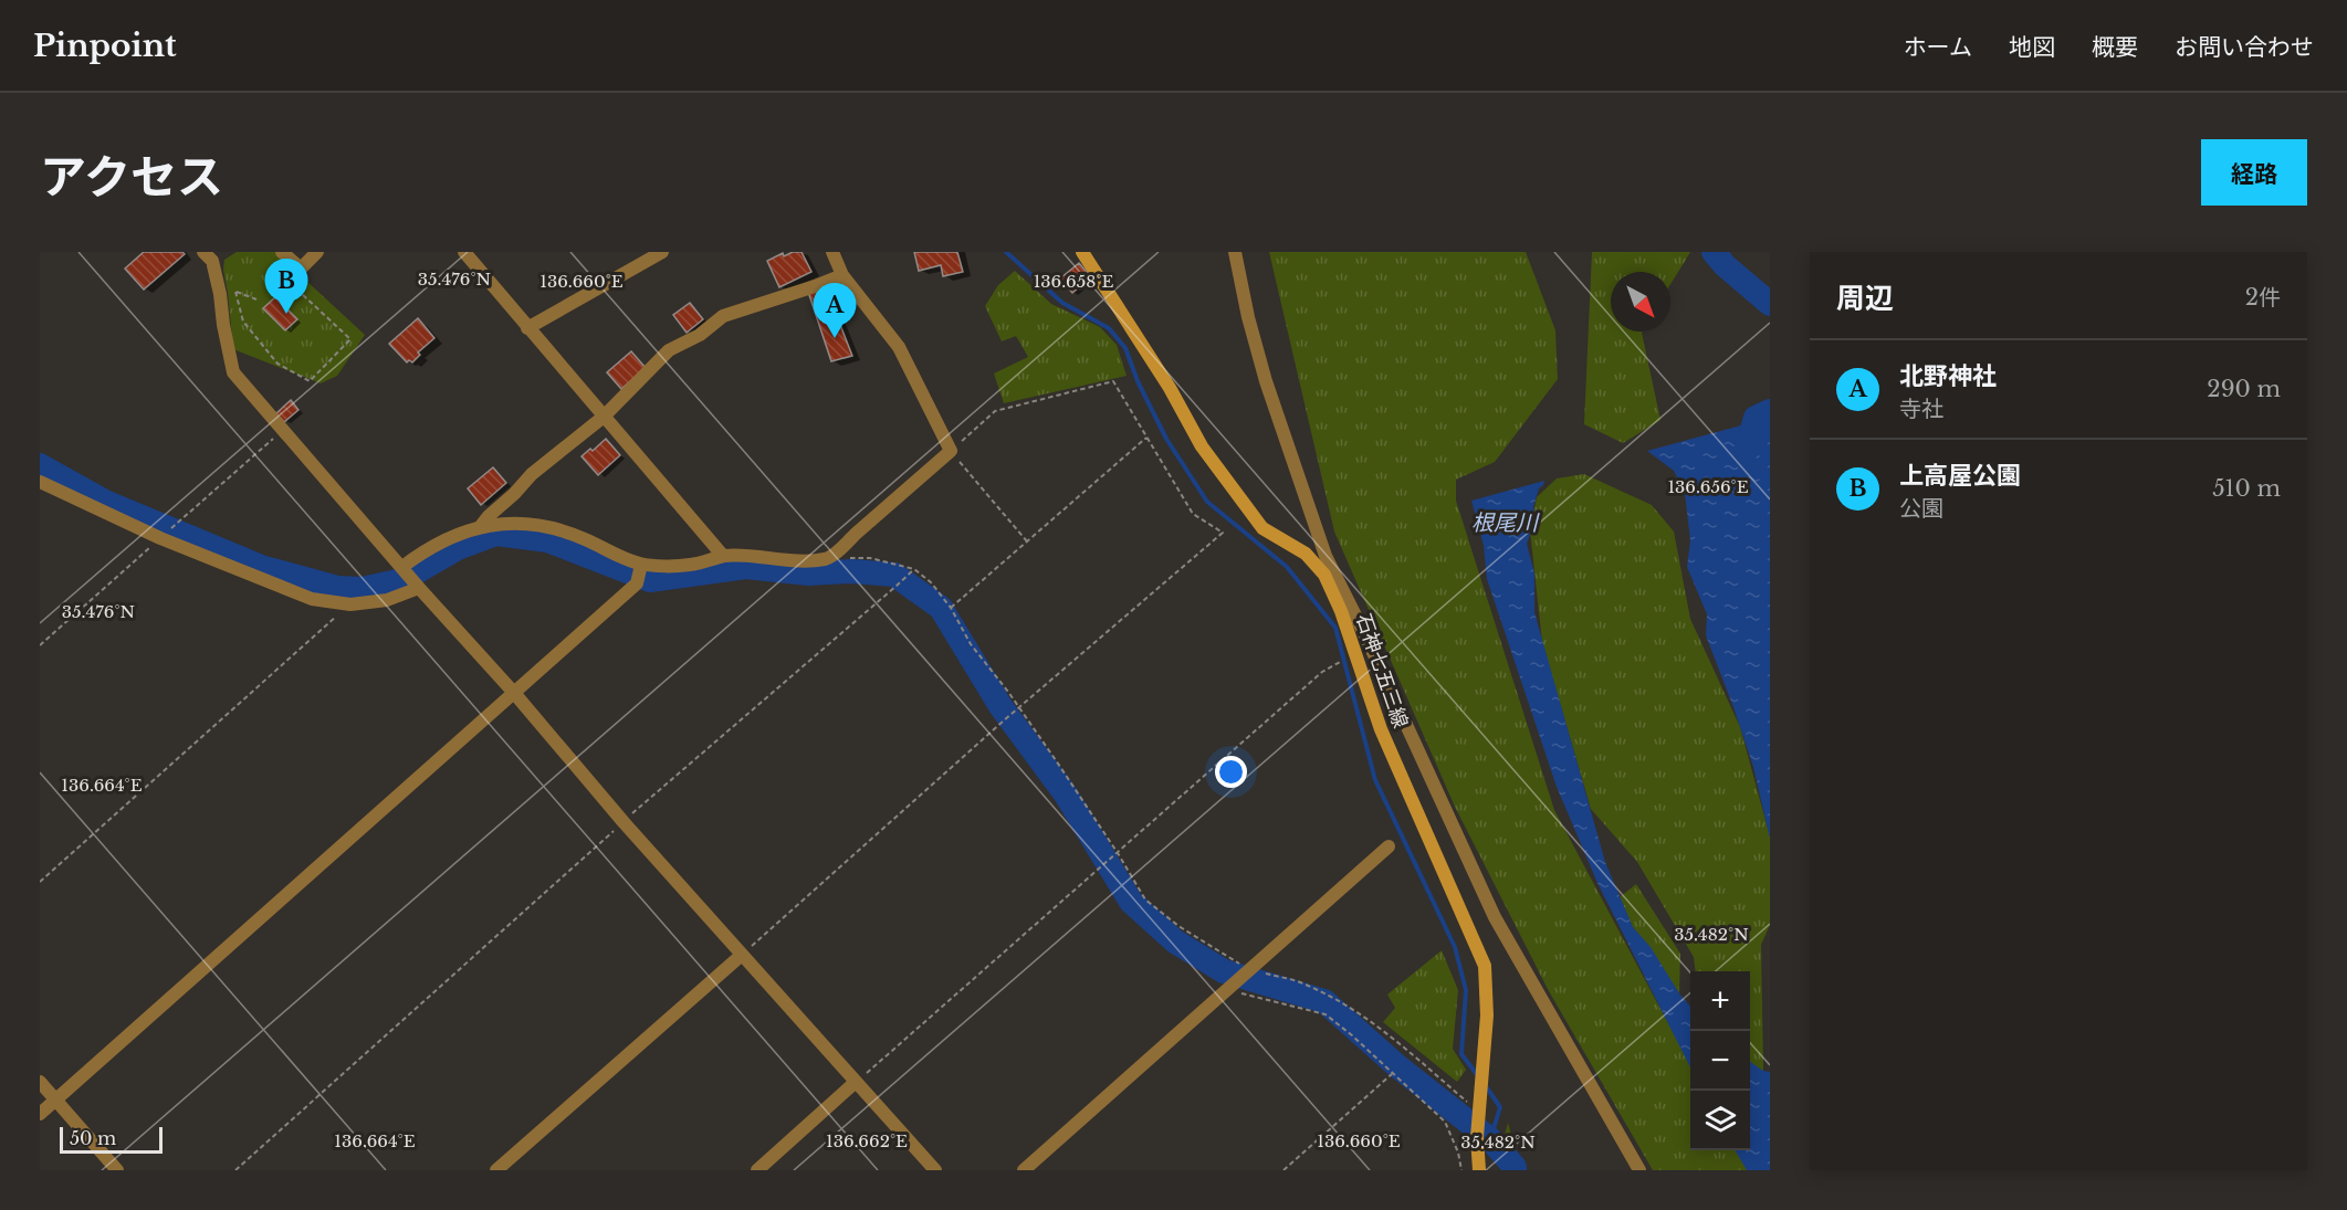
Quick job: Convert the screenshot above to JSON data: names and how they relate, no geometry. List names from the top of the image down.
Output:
{
  "streets": {
    "main road": ["石神七五三線"]
  },
  "water": ["根尾川"],
  "scale_bar": "50 m",
  "north": "bottom right",
  "page": {
    "header": "Pinpoint",
    "nav": [
      "ホーム",
      "地図",
      "概要",
      "お問い合わせ"
    ],
    "title": "アクセス",
    "buttons": "経路",
    "heading": ["周辺", "2件"],
    "pins": ["B", "A"],
    "list": [
      {
        "mark": "A",
        "name": "北野神社",
        "note": "寺社",
        "value": "290 m"
      },
      {
        "mark": "B",
        "name": "上高屋公園",
        "note": "公園",
        "value": "510 m"
      }
    ],
    "map_buttons": ["+", "−"],
    "scale": "50 m"
  },
  "coordinates": [
    "35.476°N",
    "136.660°E",
    "136.658°E",
    "136.656°E",
    "136.664°E",
    "35.482°N",
    "136.662°E"
  ]
}
